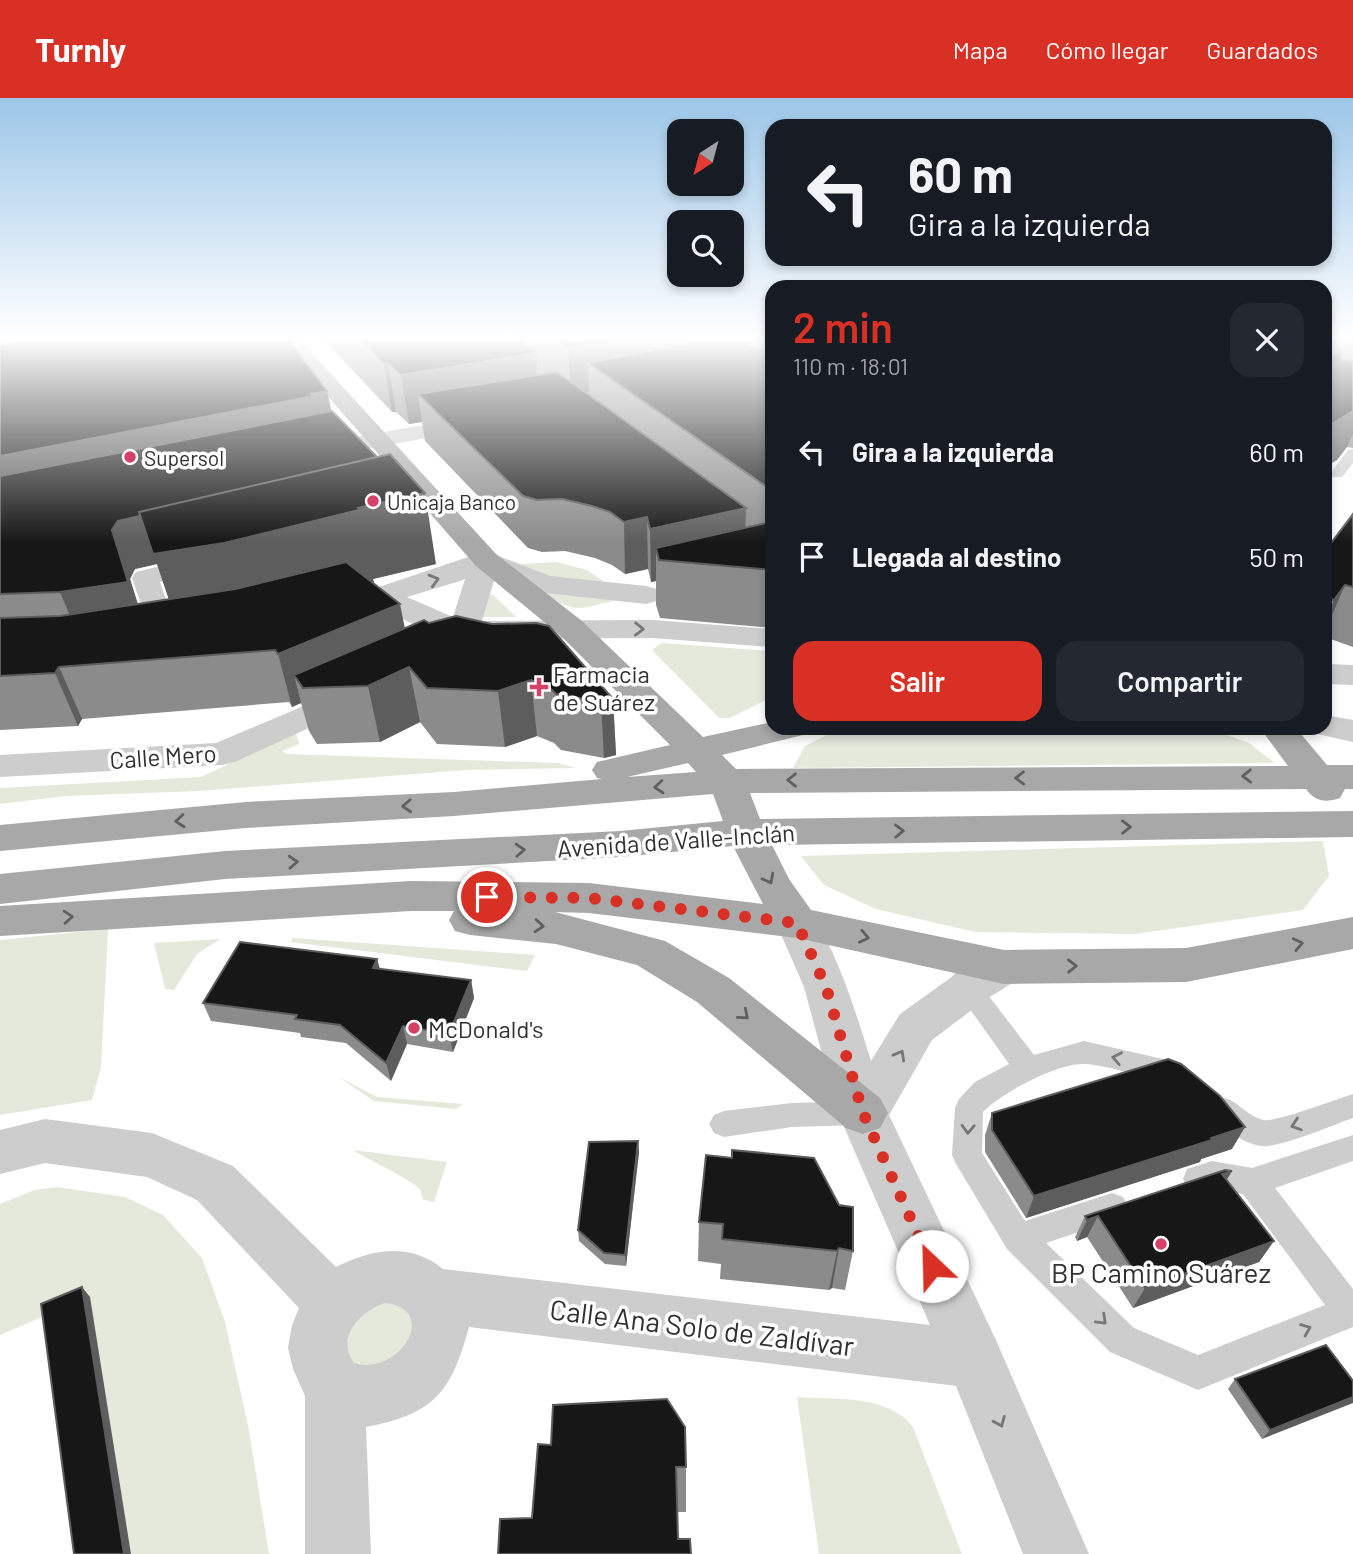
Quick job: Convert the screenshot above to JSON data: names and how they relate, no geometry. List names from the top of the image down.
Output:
{
  "streets": {
    "main road": ["Avenida de Valle-Inclán"],
    "street": ["Calle Mero", "Calle Ana Solo de Zaldívar"]
  },
  "places": {
    "other": [
      "Supersol",
      "Unicaja Banco",
      "McDonald's",
      "BP Camino Suárez"
    ],
    "health": ["Farmacia de Suárez"]
  },
  "north": "bottom left",
  "page": {
    "header": "Turnly",
    "nav": ["Mapa", "Cómo llegar", "Guardados"],
    "turn": ["60 m", "Gira a la izquierda"],
    "heading": ["2 min", "110 m · 18:01"],
    "list": [
      {
        "name": "Gira a la izquierda",
        "value": "60 m"
      },
      {
        "name": "Llegada al destino",
        "value": "50 m"
      }
    ],
    "buttons": ["Salir", "Compartir"]
  }
}
